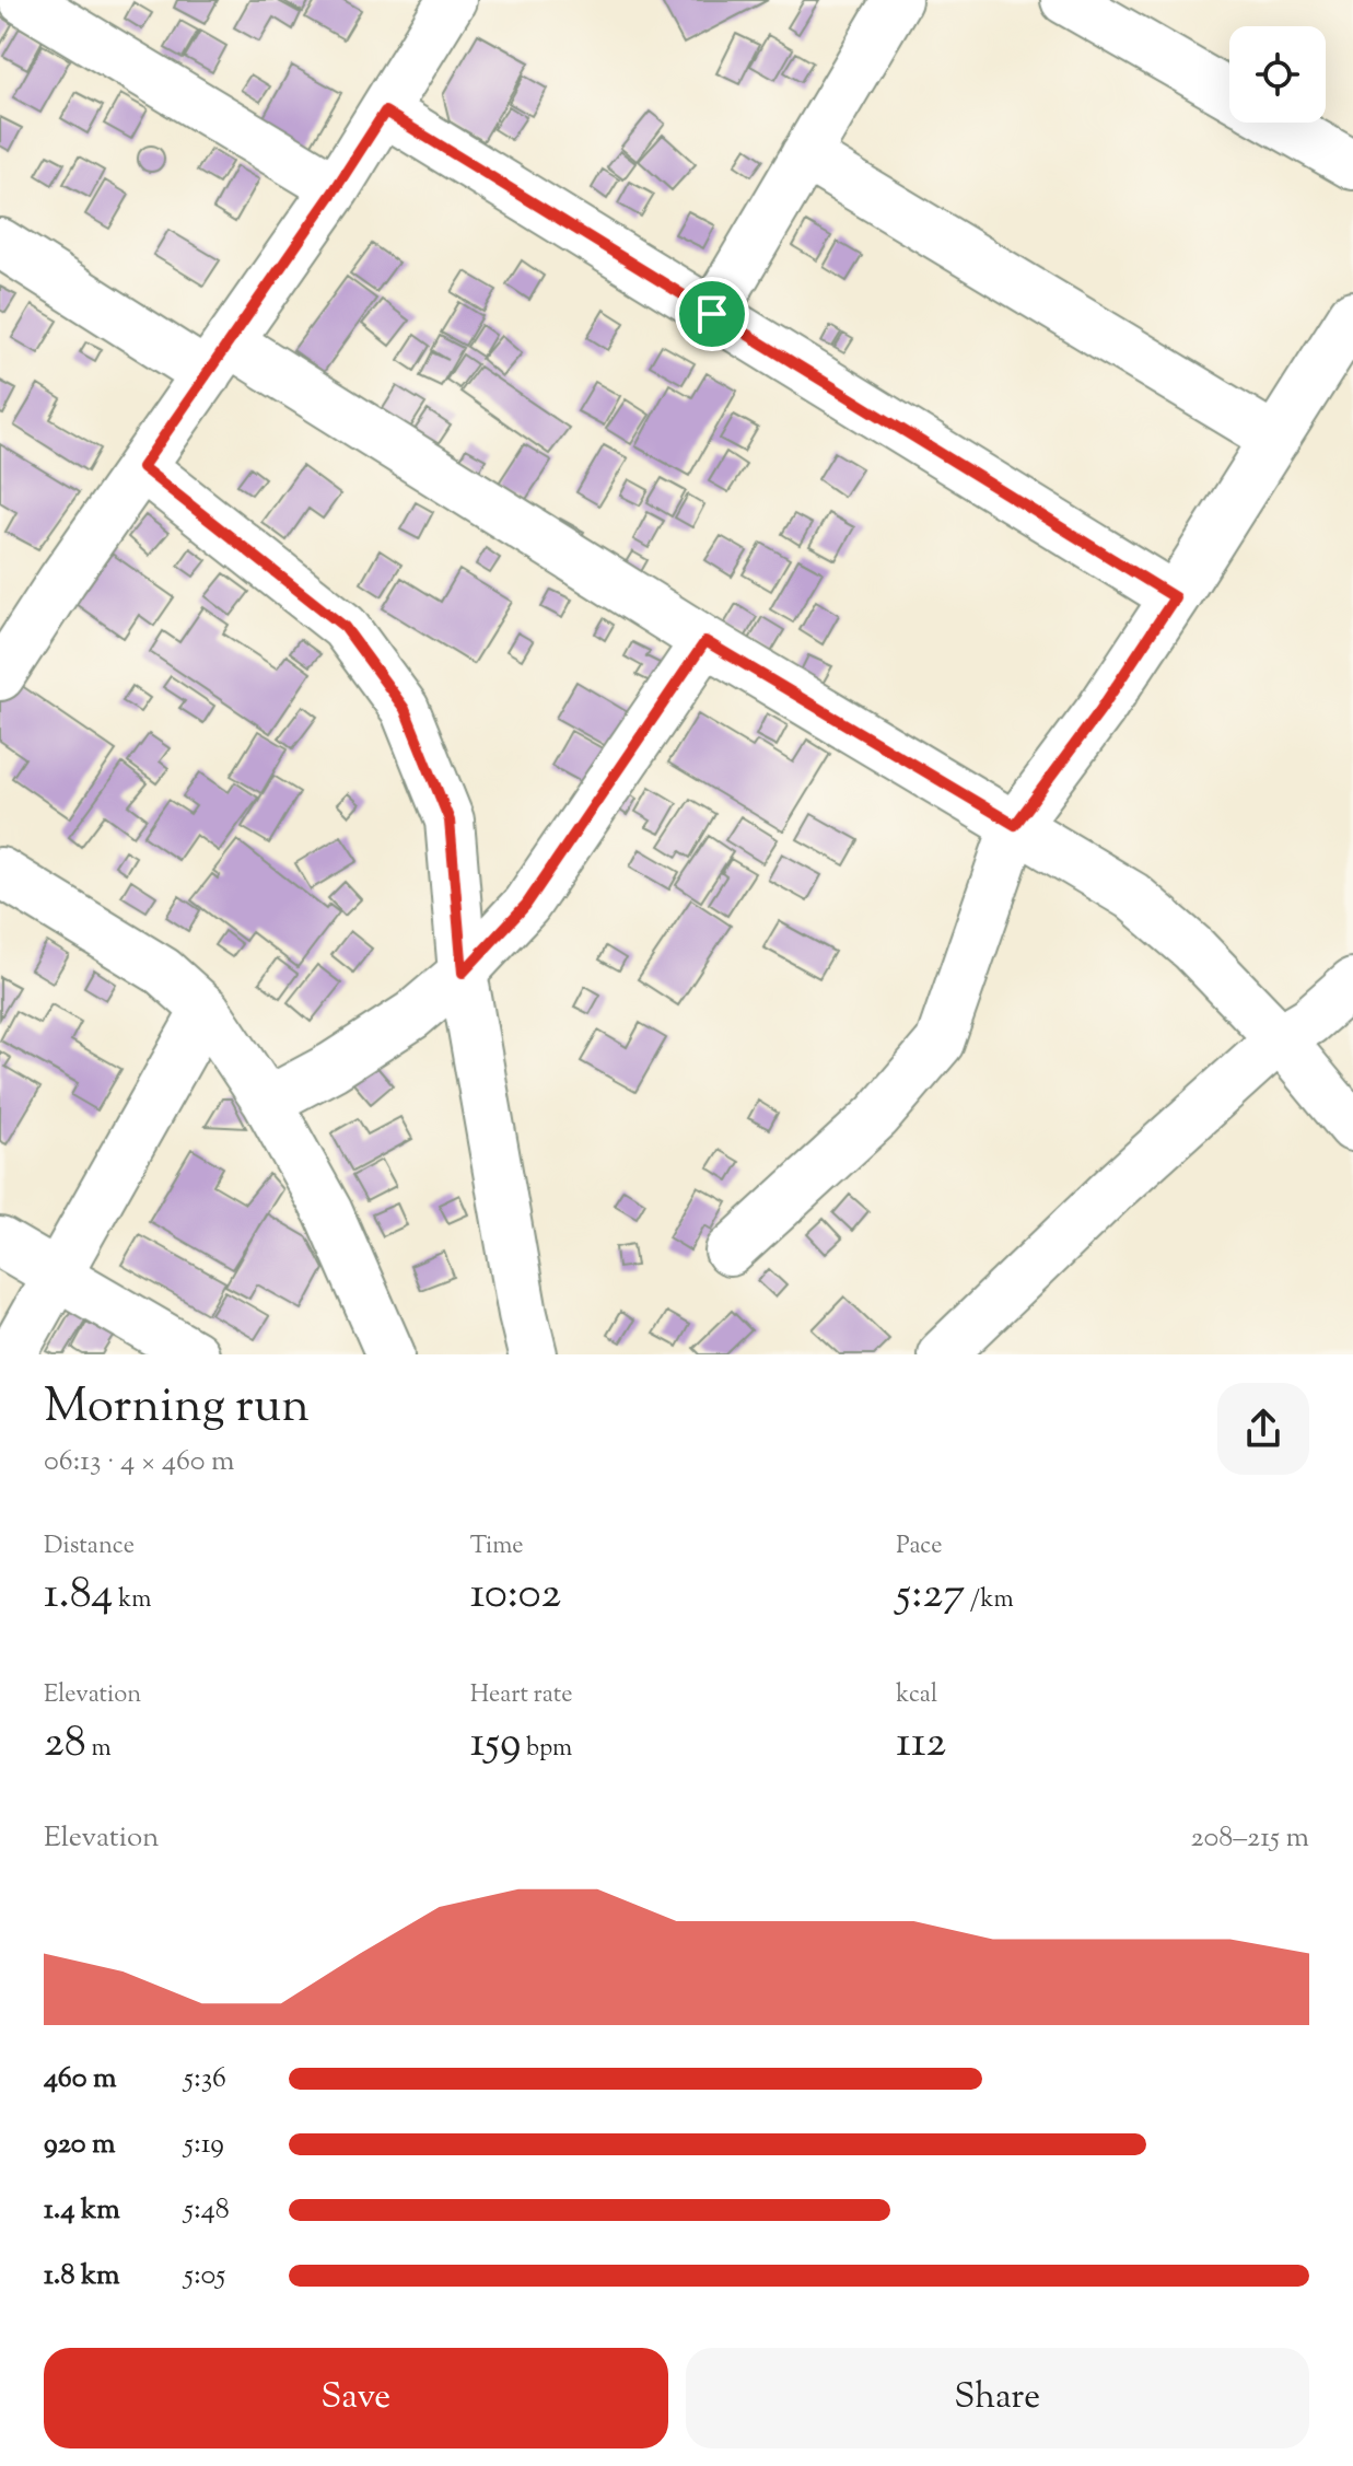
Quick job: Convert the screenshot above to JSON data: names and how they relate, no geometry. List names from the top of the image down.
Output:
{
  "page": {
    "heading": ["Morning run", "06:13 · 4 × 460 m"],
    "stats": [
      ["Distance", "1.84 km"],
      ["Time", "10:02"],
      ["Pace", "5:27 /km"],
      ["Elevation", "28 m"],
      ["Heart rate", "159 bpm"],
      ["kcal", "112"]
    ],
    "chart": ["Elevation", "208–215 m"],
    "list": [
      {
        "name": "460 m",
        "note": "5:36"
      },
      {
        "name": "920 m",
        "note": "5:19"
      },
      {
        "name": "1.4 km",
        "note": "5:48"
      },
      {
        "name": "1.8 km",
        "note": "5:05"
      }
    ],
    "buttons": ["Save", "Share"]
  }
}
